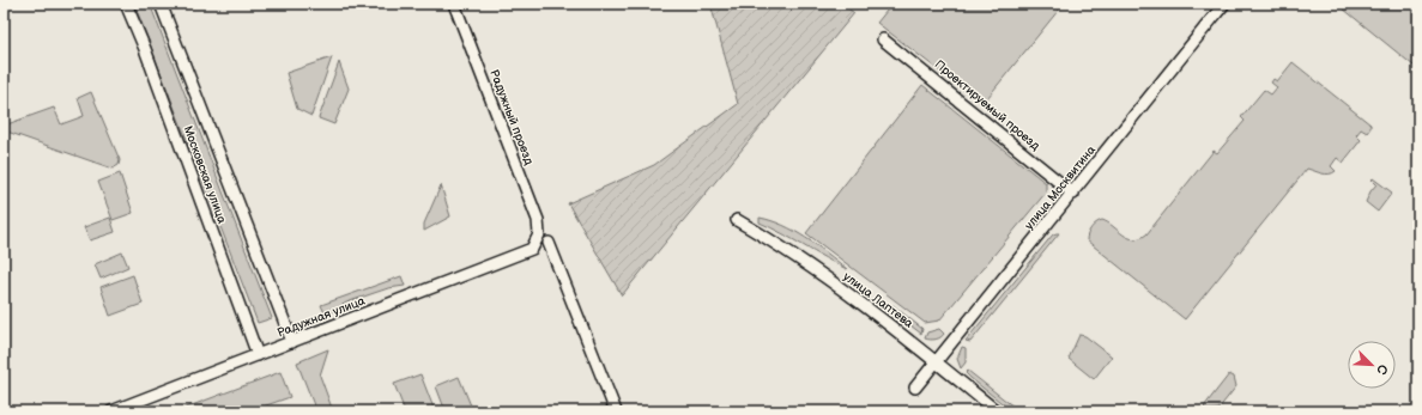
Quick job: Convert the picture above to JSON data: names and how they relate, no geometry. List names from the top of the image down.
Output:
{
  "streets": {
    "street": [
      "Проектируемый проезд",
      "Радужный проезд",
      "Московская улица",
      "улица Москвитина",
      "улица Лаптева",
      "Радужная улица"
    ]
  },
  "crossings": [
    ["Проектируемый проезд", "улица Москвитина"],
    ["Радужный проезд", "Радужная улица"],
    ["Московская улица", "Радужная улица"],
    ["улица Москвитина", "улица Лаптева"]
  ],
  "north": "bottom right"
}
